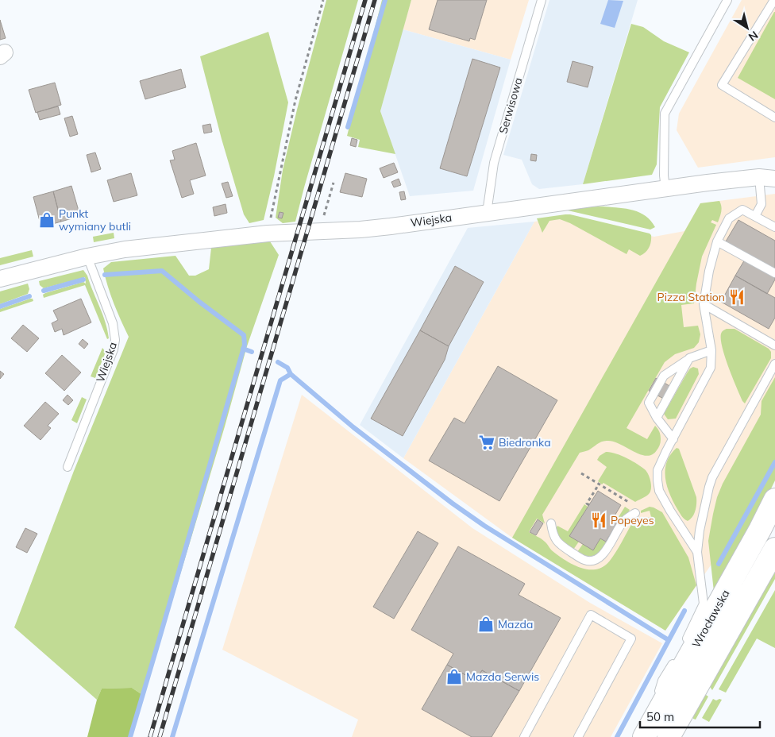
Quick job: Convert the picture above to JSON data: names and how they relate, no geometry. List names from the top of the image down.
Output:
{
  "streets": {
    "main road": ["Wrocławska"],
    "street": ["Wiejska"],
    "lane": ["Serwisowa"]
  },
  "crossings": [
    ["Serwisowa", "Wiejska"]
  ],
  "places": {
    "shop": ["Punkt wymiany butli", "Mazda", "Mazda Serwis"],
    "restaurant": ["Pizza Station", "Popeyes"],
    "supermarket": ["Biedronka"]
  },
  "scale_bar": "50 m",
  "north": "bottom right"
}
